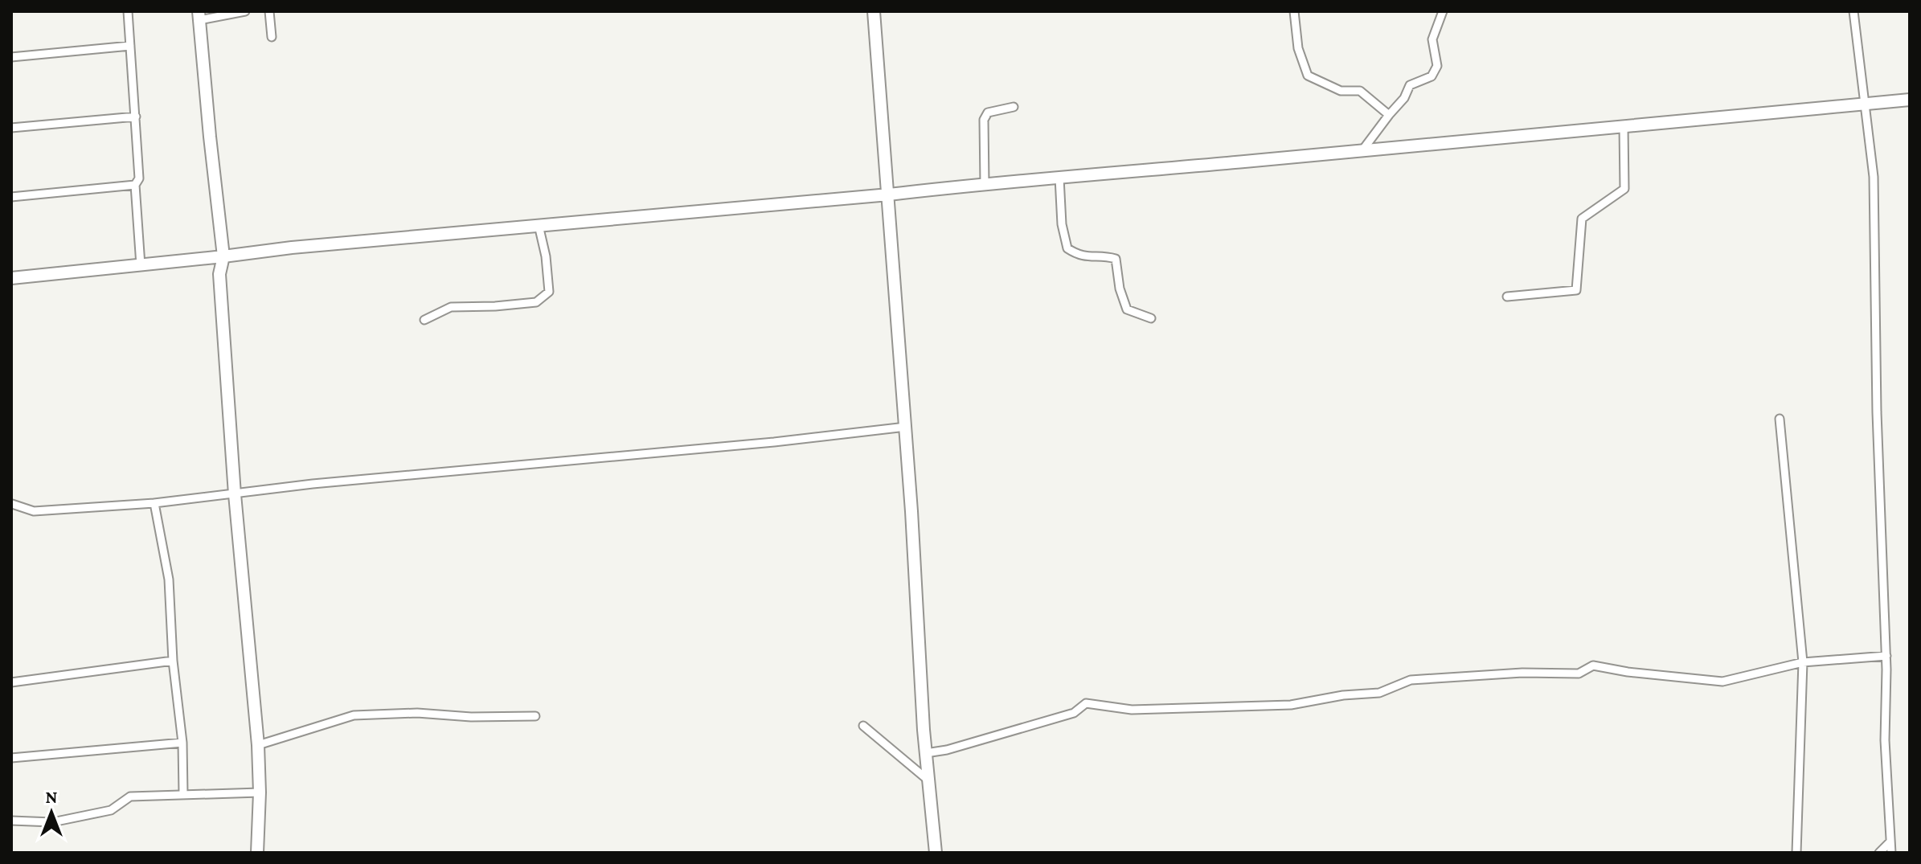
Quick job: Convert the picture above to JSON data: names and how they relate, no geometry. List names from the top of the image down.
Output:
{
  "north": "top"
}
